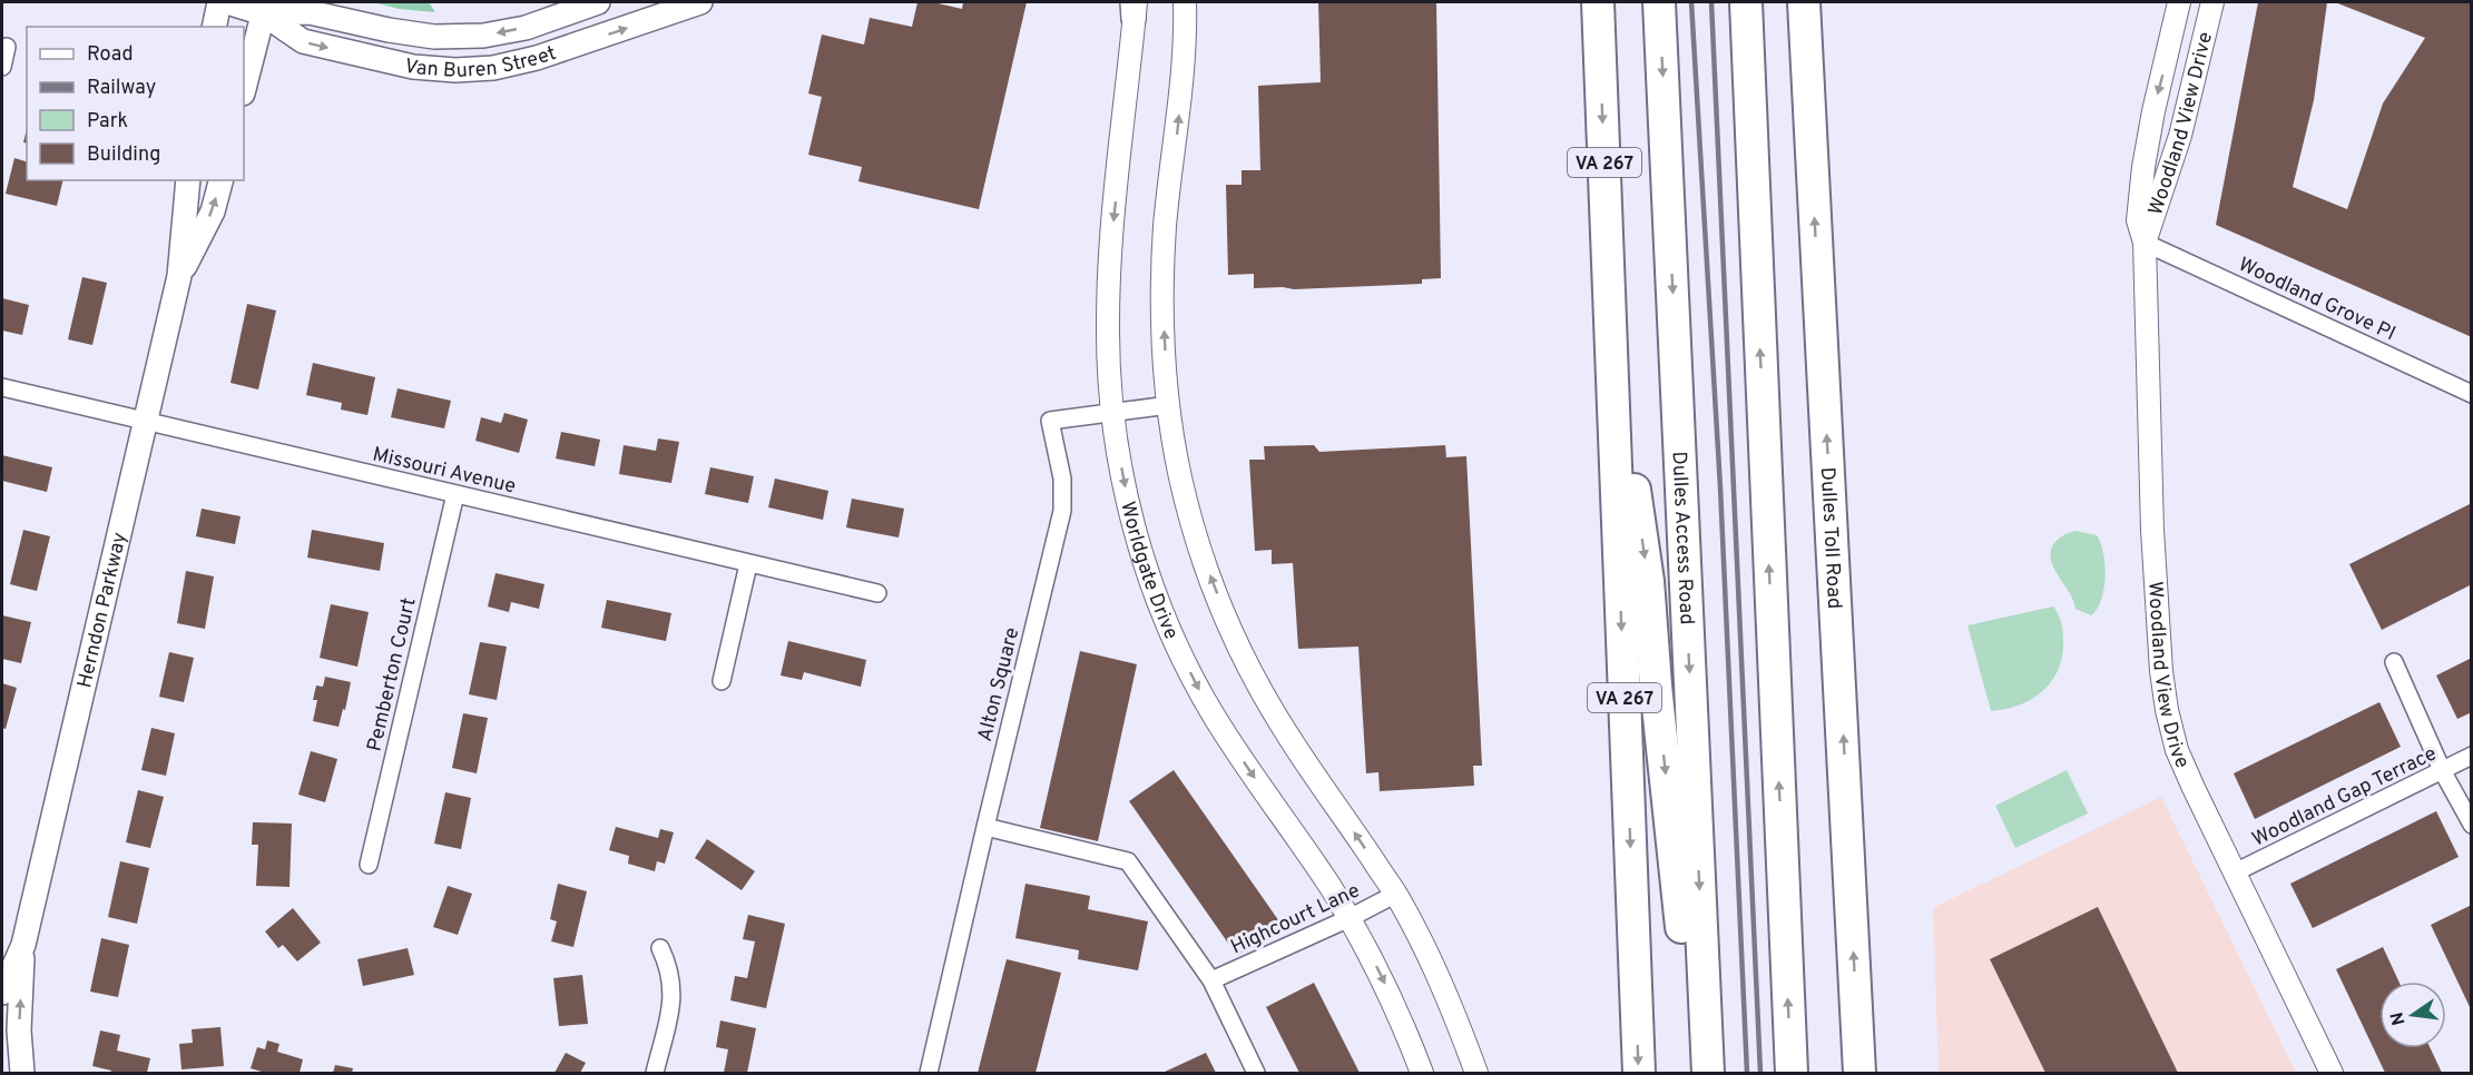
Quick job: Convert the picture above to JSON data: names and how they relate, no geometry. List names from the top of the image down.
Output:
{
  "streets": {
    "highway": ["VA 267", "Dulles Access Road", "Dulles Toll Road"],
    "main road": ["Van Buren Street", "Herndon Parkway"],
    "street": [
      "Woodland View Drive",
      "Woodland Grove Pl",
      "Missouri Avenue",
      "Worldgate Drive",
      "Pemberton Court",
      "Alton Square",
      "Woodland Gap Terrace",
      "Highcourt Lane"
    ]
  },
  "crossings": [
    ["Woodland View Drive", "Woodland Grove Pl"],
    ["Woodland View Drive", "Woodland Gap Terrace"],
    ["Missouri Avenue", "Herndon Parkway"],
    ["Missouri Avenue", "Pemberton Court"],
    ["Worldgate Drive", "Alton Square"],
    ["Worldgate Drive", "Highcourt Lane"]
  ],
  "legend": [
    "Road",
    "Railway",
    "Park",
    "Building"
  ],
  "north": "left"
}
